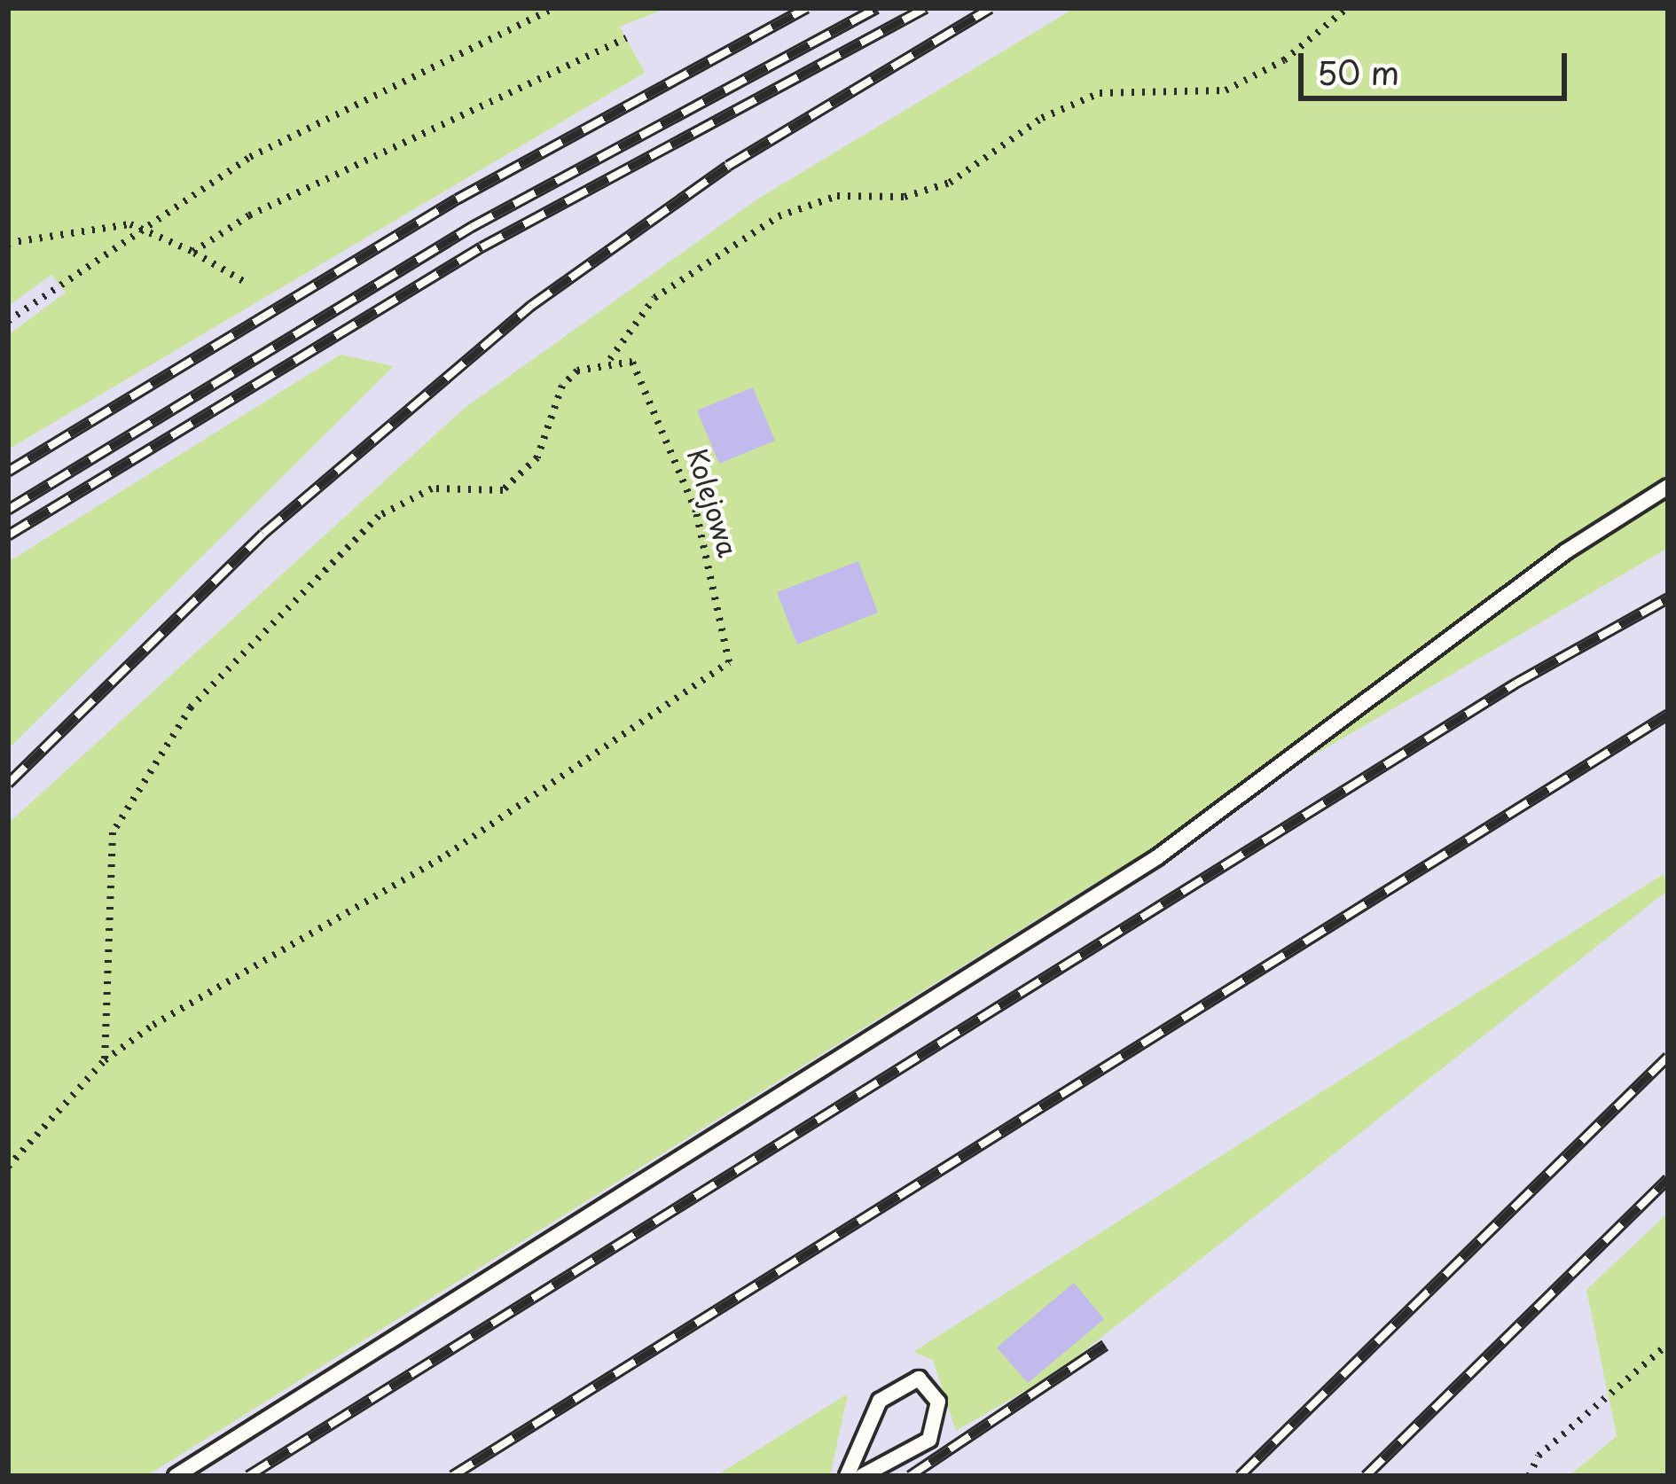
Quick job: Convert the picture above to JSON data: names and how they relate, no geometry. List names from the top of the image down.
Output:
{
  "streets": {
    "path": ["Kolejowa"]
  },
  "scale_bar": "50 m"
}
